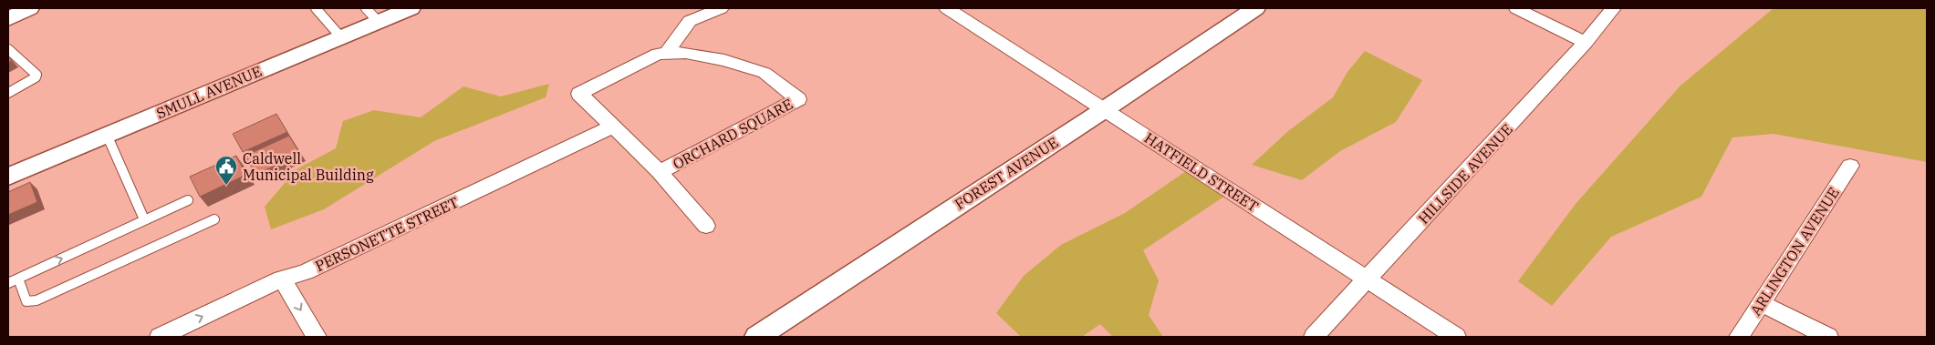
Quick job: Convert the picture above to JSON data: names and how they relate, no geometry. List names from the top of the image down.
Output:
{
  "streets": {
    "street": [
      "SMULL AVENUE",
      "ORCHARD SQUARE",
      "HATFIELD STREET",
      "FOREST AVENUE",
      "HILLSIDE AVENUE",
      "PERSONETTE STREET",
      "ARLINGTON AVENUE"
    ]
  },
  "crossings": [
    ["ORCHARD SQUARE", "PERSONETTE STREET"],
    ["HATFIELD STREET", "FOREST AVENUE"],
    ["HATFIELD STREET", "HILLSIDE AVENUE"]
  ],
  "places": {
    "public building": ["Caldwell Municipal Building"]
  }
}
